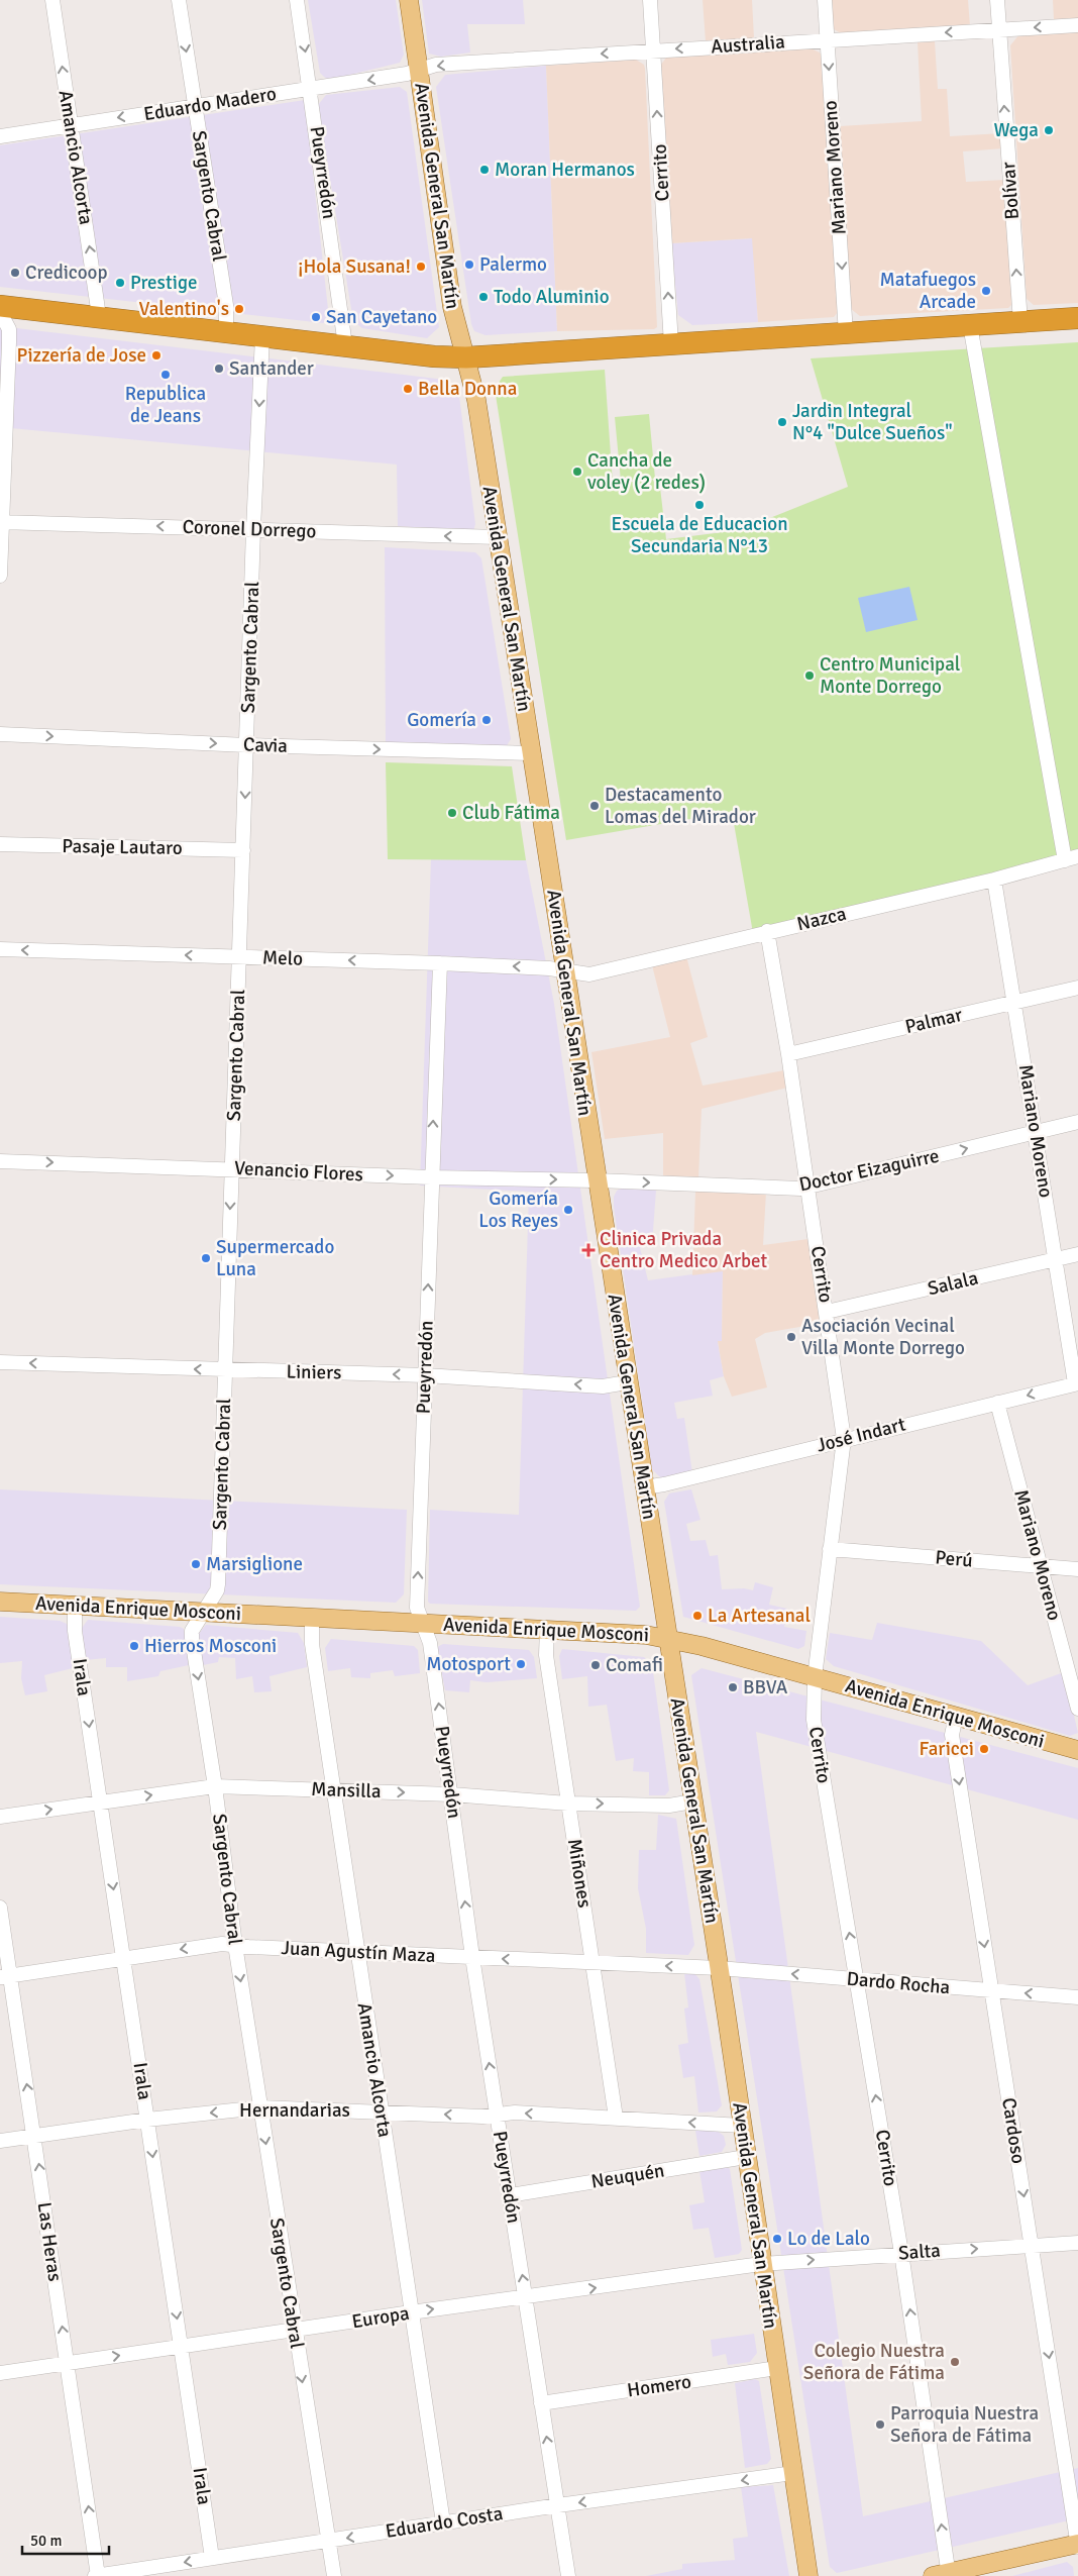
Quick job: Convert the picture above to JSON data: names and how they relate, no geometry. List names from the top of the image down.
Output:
{
  "streets": {
    "main road": ["Avenida General San Martín", "Avenida Enrique Mosconi"],
    "street": [
      "Australia",
      "Eduardo Madero",
      "Amancio Alcorta",
      "Mariano Moreno",
      "Pueyrredón",
      "Cerrito",
      "Bolívar",
      "Sargento Cabral",
      "Coronel Dorrego",
      "Cavia",
      "Pasaje Lautaro",
      "Nazca",
      "Melo",
      "Palmar",
      "Doctor Eizaguirre",
      "Venancio Flores",
      "Salala",
      "Liniers",
      "José Indart",
      "Perú",
      "Irala",
      "Mansilla",
      "Miñones",
      "Juan Agustín Maza",
      "Dardo Rocha",
      "Hernandarias",
      "Cardoso",
      "Neuquén",
      "Las Heras",
      "Salta",
      "Europa",
      "Homero",
      "Eduardo Costa"
    ]
  },
  "crossings": [
    ["Australia", "Eduardo Madero"],
    ["Australia", "Mariano Moreno"],
    ["Australia", "Cerrito"],
    ["Australia", "Bolívar"],
    ["Australia", "Avenida General San Martín"],
    ["Eduardo Madero", "Amancio Alcorta"],
    ["Eduardo Madero", "Pueyrredón"],
    ["Eduardo Madero", "Sargento Cabral"],
    ["Eduardo Madero", "Avenida General San Martín"],
    ["Amancio Alcorta", "Avenida Enrique Mosconi"],
    ["Amancio Alcorta", "Mansilla"],
    ["Amancio Alcorta", "Juan Agustín Maza"],
    ["Amancio Alcorta", "Hernandarias"],
    ["Amancio Alcorta", "Europa"],
    ["Amancio Alcorta", "Eduardo Costa"],
    ["Mariano Moreno", "Nazca"],
    ["Mariano Moreno", "Palmar"],
    ["Mariano Moreno", "Doctor Eizaguirre"],
    ["Mariano Moreno", "Salala"],
    ["Mariano Moreno", "José Indart"],
    ["Mariano Moreno", "Perú"],
    ["Pueyrredón", "Melo"],
    ["Pueyrredón", "Venancio Flores"],
    ["Pueyrredón", "Liniers"],
    ["Pueyrredón", "Avenida Enrique Mosconi"],
    ["Pueyrredón", "Mansilla"],
    ["Pueyrredón", "Juan Agustín Maza"],
    ["Pueyrredón", "Hernandarias"],
    ["Pueyrredón", "Neuquén"],
    ["Pueyrredón", "Europa"],
    ["Pueyrredón", "Homero"],
    ["Pueyrredón", "Eduardo Costa"],
    ["Cerrito", "Nazca"],
    ["Cerrito", "Palmar"],
    ["Cerrito", "Doctor Eizaguirre"],
    ["Cerrito", "Salala"],
    ["Cerrito", "José Indart"],
    ["Cerrito", "Perú"],
    ["Cerrito", "Avenida Enrique Mosconi"],
    ["Cerrito", "Dardo Rocha"],
    ["Cerrito", "Salta"],
    ["Sargento Cabral", "Coronel Dorrego"],
    ["Sargento Cabral", "Cavia"],
    ["Sargento Cabral", "Pasaje Lautaro"],
    ["Sargento Cabral", "Melo"],
    ["Sargento Cabral", "Venancio Flores"],
    ["Sargento Cabral", "Liniers"],
    ["Sargento Cabral", "Avenida Enrique Mosconi"],
    ["Sargento Cabral", "Mansilla"],
    ["Sargento Cabral", "Juan Agustín Maza"],
    ["Sargento Cabral", "Hernandarias"],
    ["Sargento Cabral", "Europa"],
    ["Sargento Cabral", "Eduardo Costa"],
    ["Avenida General San Martín", "Coronel Dorrego"],
    ["Avenida General San Martín", "Cavia"],
    ["Avenida General San Martín", "Nazca"],
    ["Avenida General San Martín", "Melo"],
    ["Avenida General San Martín", "Doctor Eizaguirre"],
    ["Avenida General San Martín", "Venancio Flores"],
    ["Avenida General San Martín", "Liniers"],
    ["Avenida General San Martín", "José Indart"],
    ["Avenida General San Martín", "Avenida Enrique Mosconi"],
    ["Avenida General San Martín", "Mansilla"],
    ["Avenida General San Martín", "Juan Agustín Maza"],
    ["Avenida General San Martín", "Dardo Rocha"],
    ["Avenida General San Martín", "Hernandarias"],
    ["Avenida General San Martín", "Neuquén"],
    ["Avenida General San Martín", "Salta"],
    ["Avenida General San Martín", "Europa"],
    ["Avenida General San Martín", "Homero"],
    ["Avenida General San Martín", "Eduardo Costa"],
    ["Nazca", "Melo"],
    ["Doctor Eizaguirre", "Venancio Flores"],
    ["Avenida Enrique Mosconi", "Irala"],
    ["Avenida Enrique Mosconi", "Miñones"],
    ["Avenida Enrique Mosconi", "Cardoso"],
    ["Irala", "Mansilla"],
    ["Irala", "Juan Agustín Maza"],
    ["Irala", "Hernandarias"],
    ["Irala", "Europa"],
    ["Irala", "Eduardo Costa"],
    ["Mansilla", "Miñones"],
    ["Miñones", "Juan Agustín Maza"],
    ["Miñones", "Hernandarias"],
    ["Juan Agustín Maza", "Dardo Rocha"],
    ["Juan Agustín Maza", "Las Heras"],
    ["Dardo Rocha", "Cardoso"],
    ["Hernandarias", "Las Heras"],
    ["Cardoso", "Salta"],
    ["Las Heras", "Europa"],
    ["Las Heras", "Eduardo Costa"],
    ["Salta", "Europa"]
  ],
  "one_way": [
    "Australia",
    "Eduardo Madero",
    "Pueyrredón",
    "Cerrito",
    "Bolívar",
    "Sargento Cabral",
    "Coronel Dorrego",
    "Cavia",
    "Melo",
    "Doctor Eizaguirre",
    "Venancio Flores",
    "Liniers",
    "Irala",
    "Mansilla",
    "Juan Agustín Maza",
    "Dardo Rocha",
    "Hernandarias",
    "Cardoso",
    "Las Heras",
    "Salta",
    "Europa",
    "Eduardo Costa"
  ],
  "places": {
    "other": [
      "Wega",
      "Moran Hermanos",
      "Palermo",
      "¡Hola Susana!",
      "Credicoop",
      "Prestige",
      "Matafuegos Arcade",
      "Todo Aluminio",
      "Valentino's",
      "San Cayetano",
      "Pizzería de Jose",
      "Santander",
      "Republica de Jeans",
      "Bella Donna",
      "Jardin Integral N°4 \"Dulce Sueños\"",
      "Cancha de voley (2 redes)",
      "Escuela de Educacion Secundaria N°13",
      "Centro Municipal Monte Dorrego",
      "Gomería",
      "Destacamento Lomas del Mirador",
      "Club Fátima",
      "Gomería Los Reyes",
      "Supermercado Luna",
      "Asociación Vecinal Villa Monte Dorrego",
      "Marsiglione",
      "La Artesanal",
      "Hierros Mosconi",
      "Motosport",
      "Comafi",
      "BBVA",
      "Faricci",
      "Lo de Lalo",
      "Colegio Nuestra Señora de Fátima",
      "Parroquia Nuestra Señora de Fátima"
    ],
    "health": ["Clinica Privada Centro Medico Arbet"]
  },
  "scale_bar": "50 m"
}
